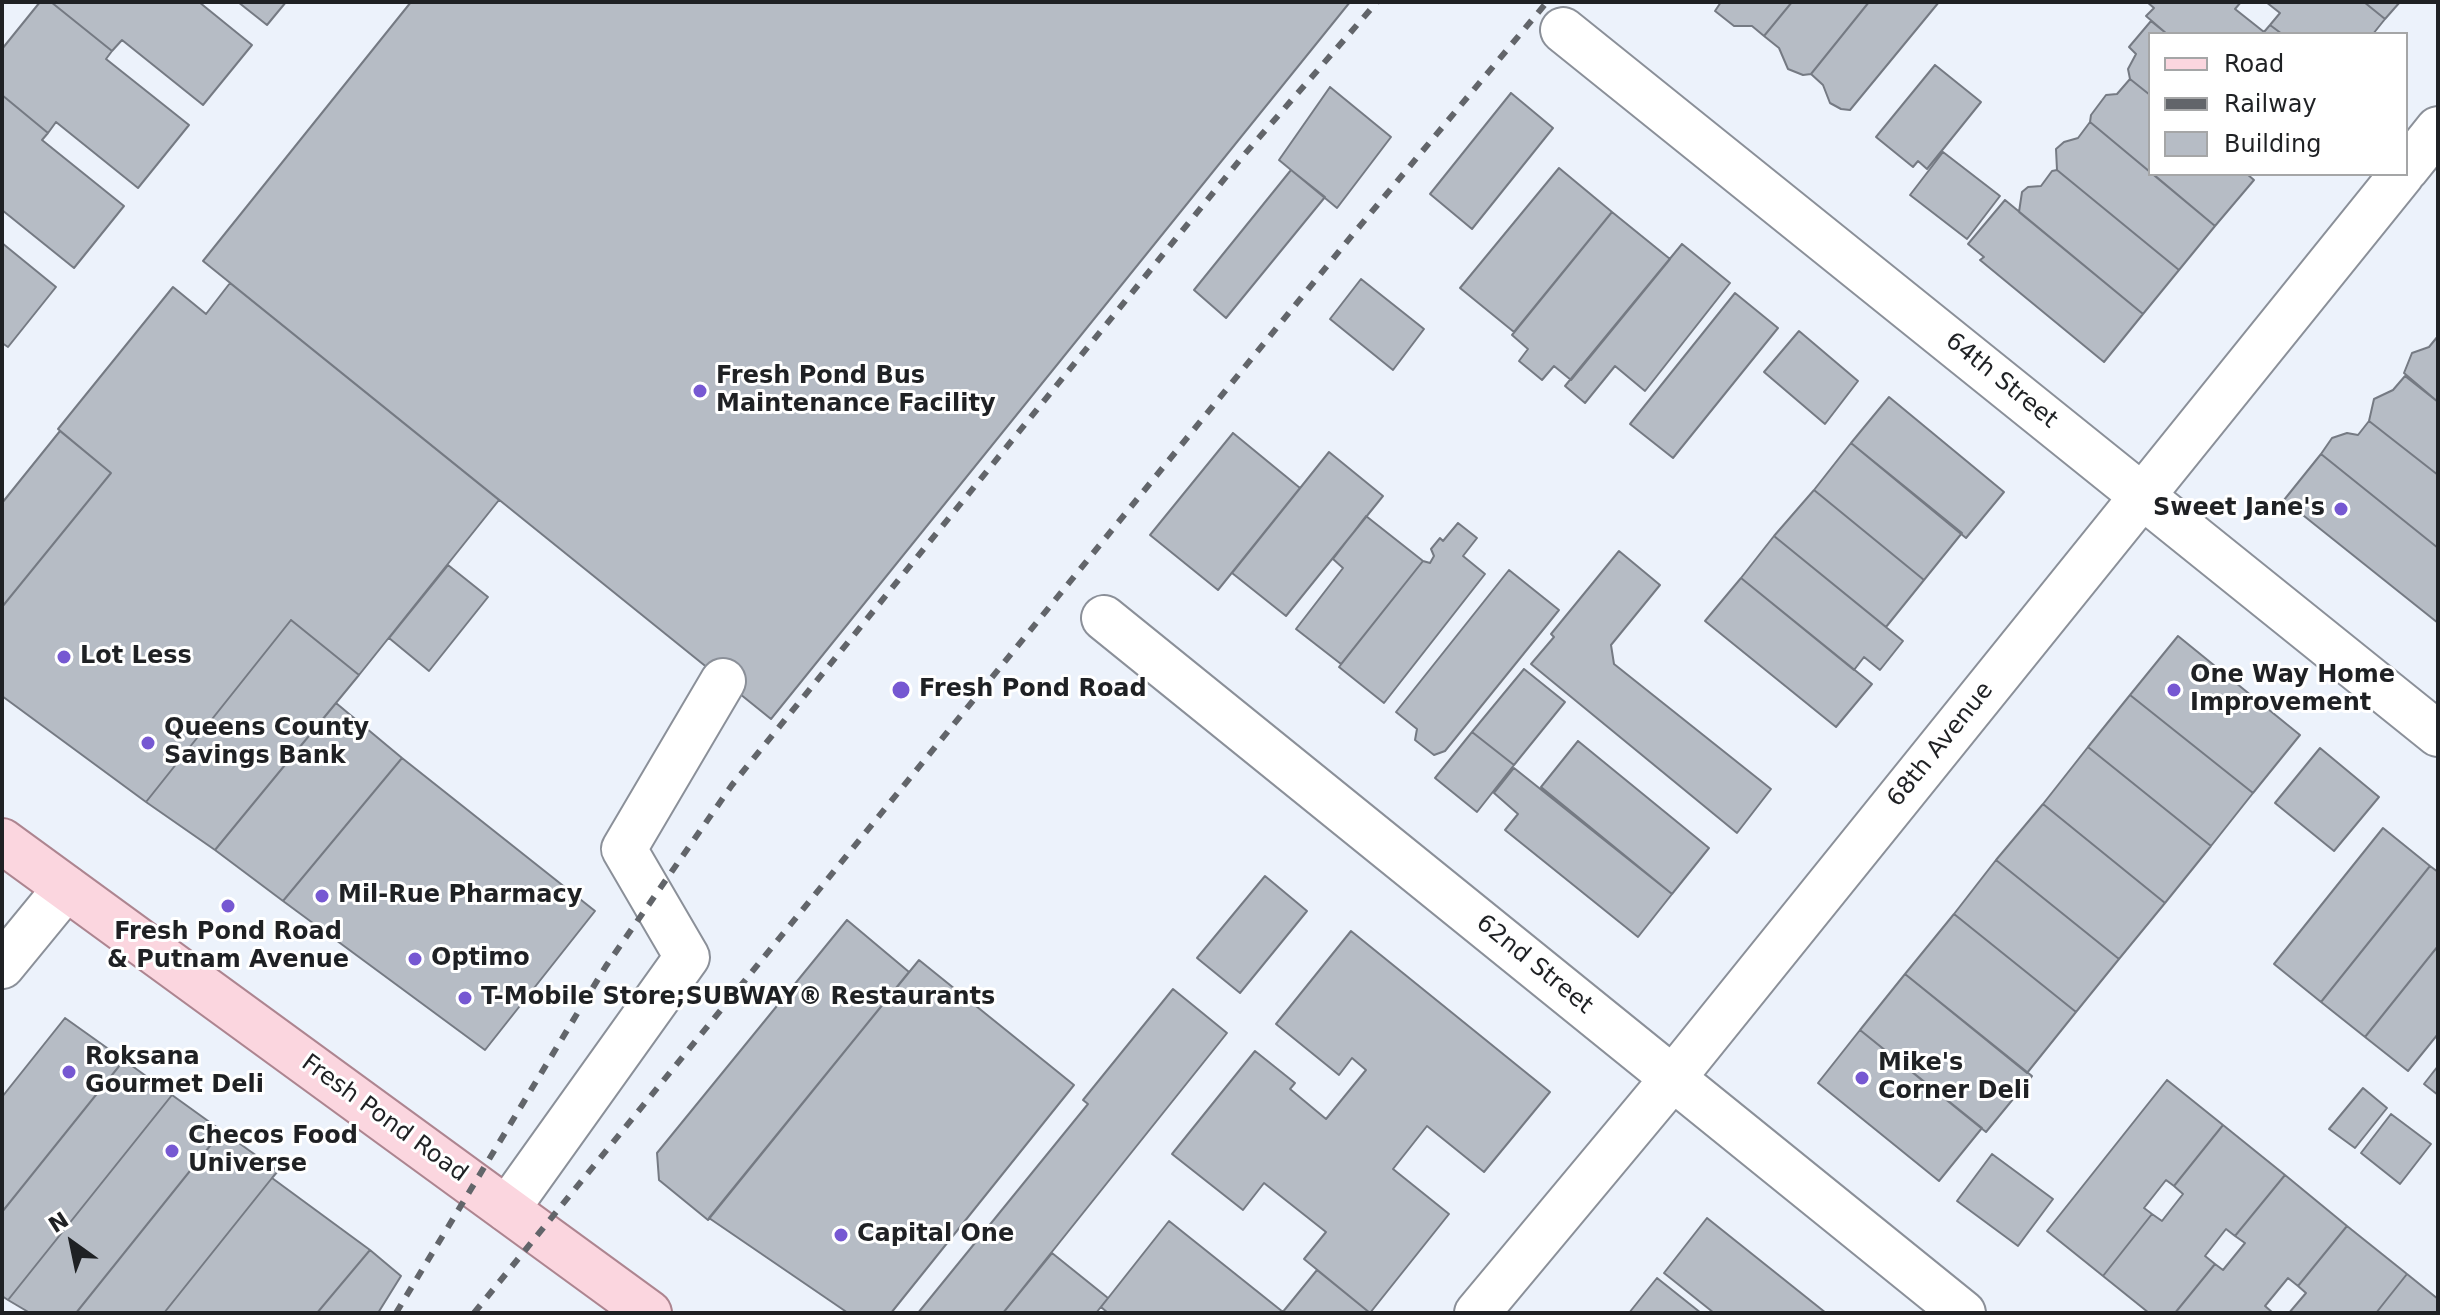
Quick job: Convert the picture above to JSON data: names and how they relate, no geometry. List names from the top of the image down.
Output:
{
  "streets": {
    "main road": ["Fresh Pond Road"],
    "street": ["64th Street", "68th Avenue", "62nd Street"]
  },
  "crossings": [
    ["64th Street", "68th Avenue"],
    ["68th Avenue", "62nd Street"]
  ],
  "places": [
    "Fresh Pond Bus Maintenance Facility",
    "Sweet Jane's",
    "Lot Less",
    "Fresh Pond Road",
    "One Way Home Improvement",
    "Queens County Savings Bank",
    "Mil-Rue Pharmacy",
    "Fresh Pond Road & Putnam Avenue",
    "Optimo",
    "T-Mobile Store;SUBWAY® Restaurants",
    "Roksana Gourmet Deli",
    "Mike's Corner Deli",
    "Checos Food Universe",
    "Capital One"
  ],
  "legend": ["Road", "Railway", "Building"],
  "north": "top left"
}
